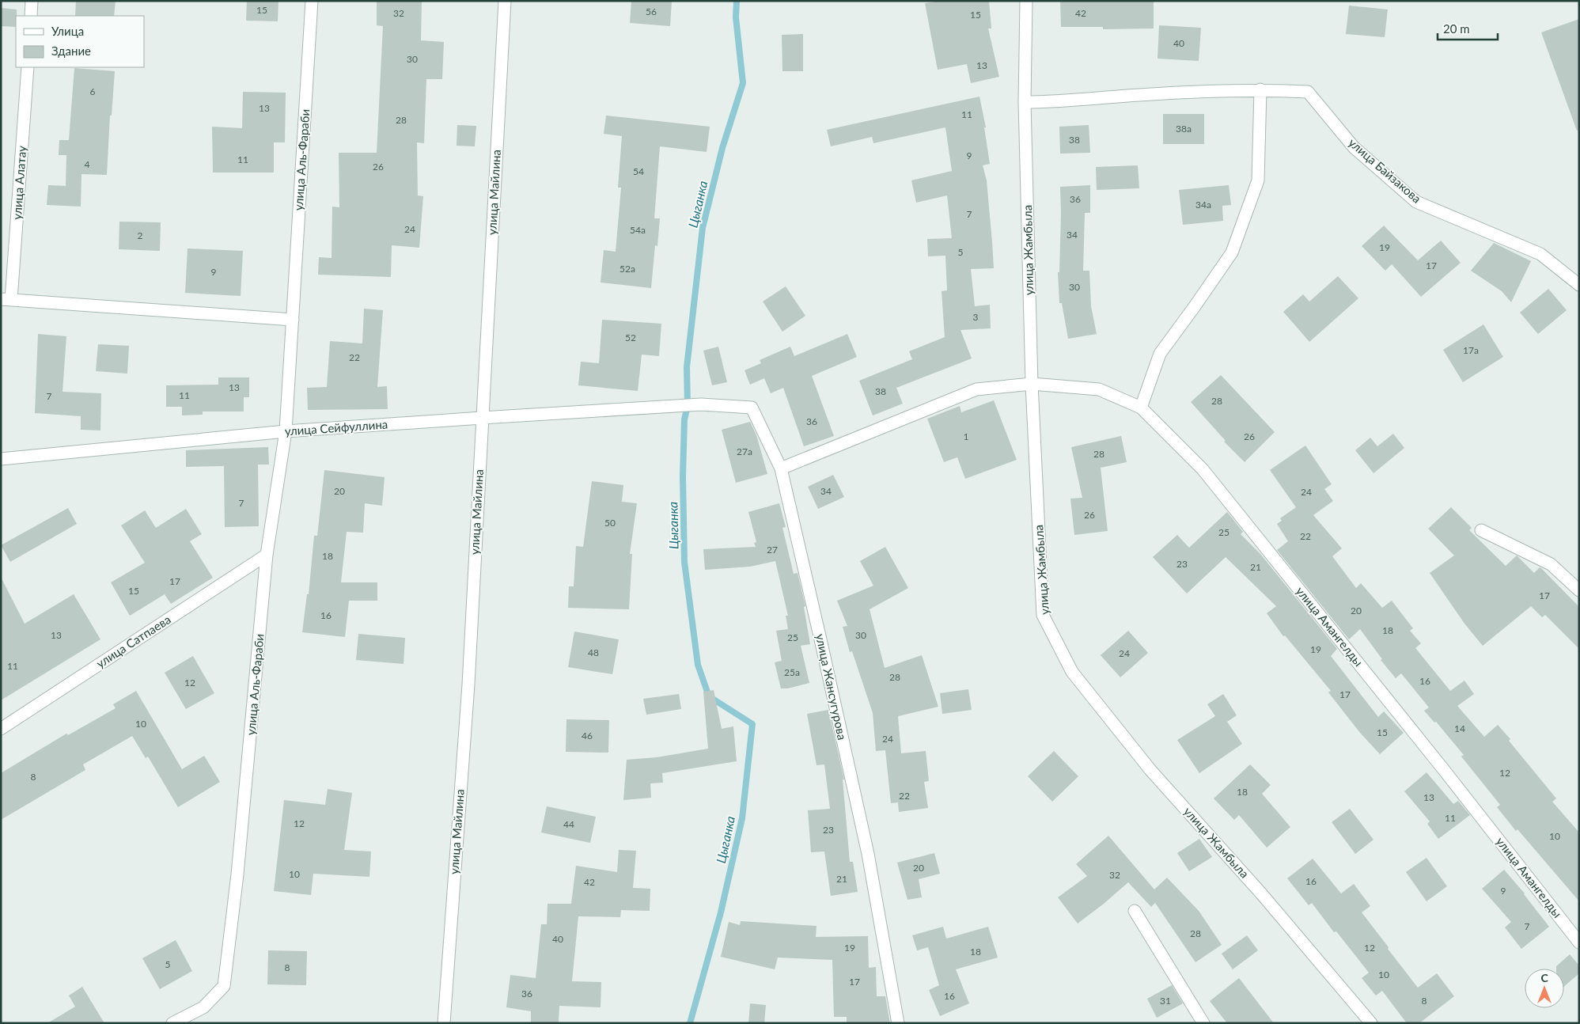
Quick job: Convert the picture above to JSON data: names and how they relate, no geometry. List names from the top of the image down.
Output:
{
  "streets": {
    "street": [
      "улица Аль-Фараби",
      "улица Байзакова",
      "улица Алатау",
      "улица Майлина",
      "улица Жамбыла",
      "улица Сейфуллина",
      "улица Амангелды",
      "улица Сатпаева",
      "улица Жансугурова"
    ]
  },
  "crossings": [
    ["улица Аль-Фараби", "улица Сейфуллина"],
    ["улица Аль-Фараби", "улица Сатпаева"],
    ["улица Байзакова", "улица Жамбыла"],
    ["улица Майлина", "улица Сейфуллина"],
    ["улица Жамбыла", "улица Амангелды"],
    ["улица Сейфуллина", "улица Жансугурова"],
    ["улица Амангелды", "улица Жансугурова"]
  ],
  "water": ["Цыганка"],
  "house_numbers": [
    "15",
    "56",
    "32",
    "42",
    "15",
    "40",
    "30",
    "13",
    "6",
    "13",
    "11",
    "28",
    "38а",
    "38",
    "9",
    "11",
    "4",
    "26",
    "54",
    "36",
    "34а",
    "7",
    "24",
    "54а",
    "34",
    "2",
    "19",
    "5",
    "17",
    "52а",
    "9",
    "30",
    "3",
    "52",
    "17а",
    "22",
    "13",
    "38",
    "11",
    "7",
    "28",
    "36",
    "1",
    "26",
    "27а",
    "28",
    "20",
    "34",
    "24",
    "7",
    "26",
    "50",
    "25",
    "22",
    "27",
    "18",
    "23",
    "21",
    "17",
    "15",
    "17",
    "20",
    "16",
    "18",
    "13",
    "30",
    "25",
    "19",
    "48",
    "24",
    "11",
    "25а",
    "28",
    "16",
    "12",
    "17",
    "10",
    "14",
    "15",
    "46",
    "24",
    "12",
    "8",
    "18",
    "22",
    "13",
    "11",
    "12",
    "44",
    "23",
    "10",
    "20",
    "10",
    "32",
    "21",
    "16",
    "42",
    "9",
    "7",
    "28",
    "40",
    "19",
    "12",
    "18",
    "5",
    "8",
    "10",
    "17",
    "36",
    "16",
    "31",
    "8"
  ],
  "legend": ["Улица", "Здание"],
  "scale_bar": "20 m",
  "north": "top"
}
